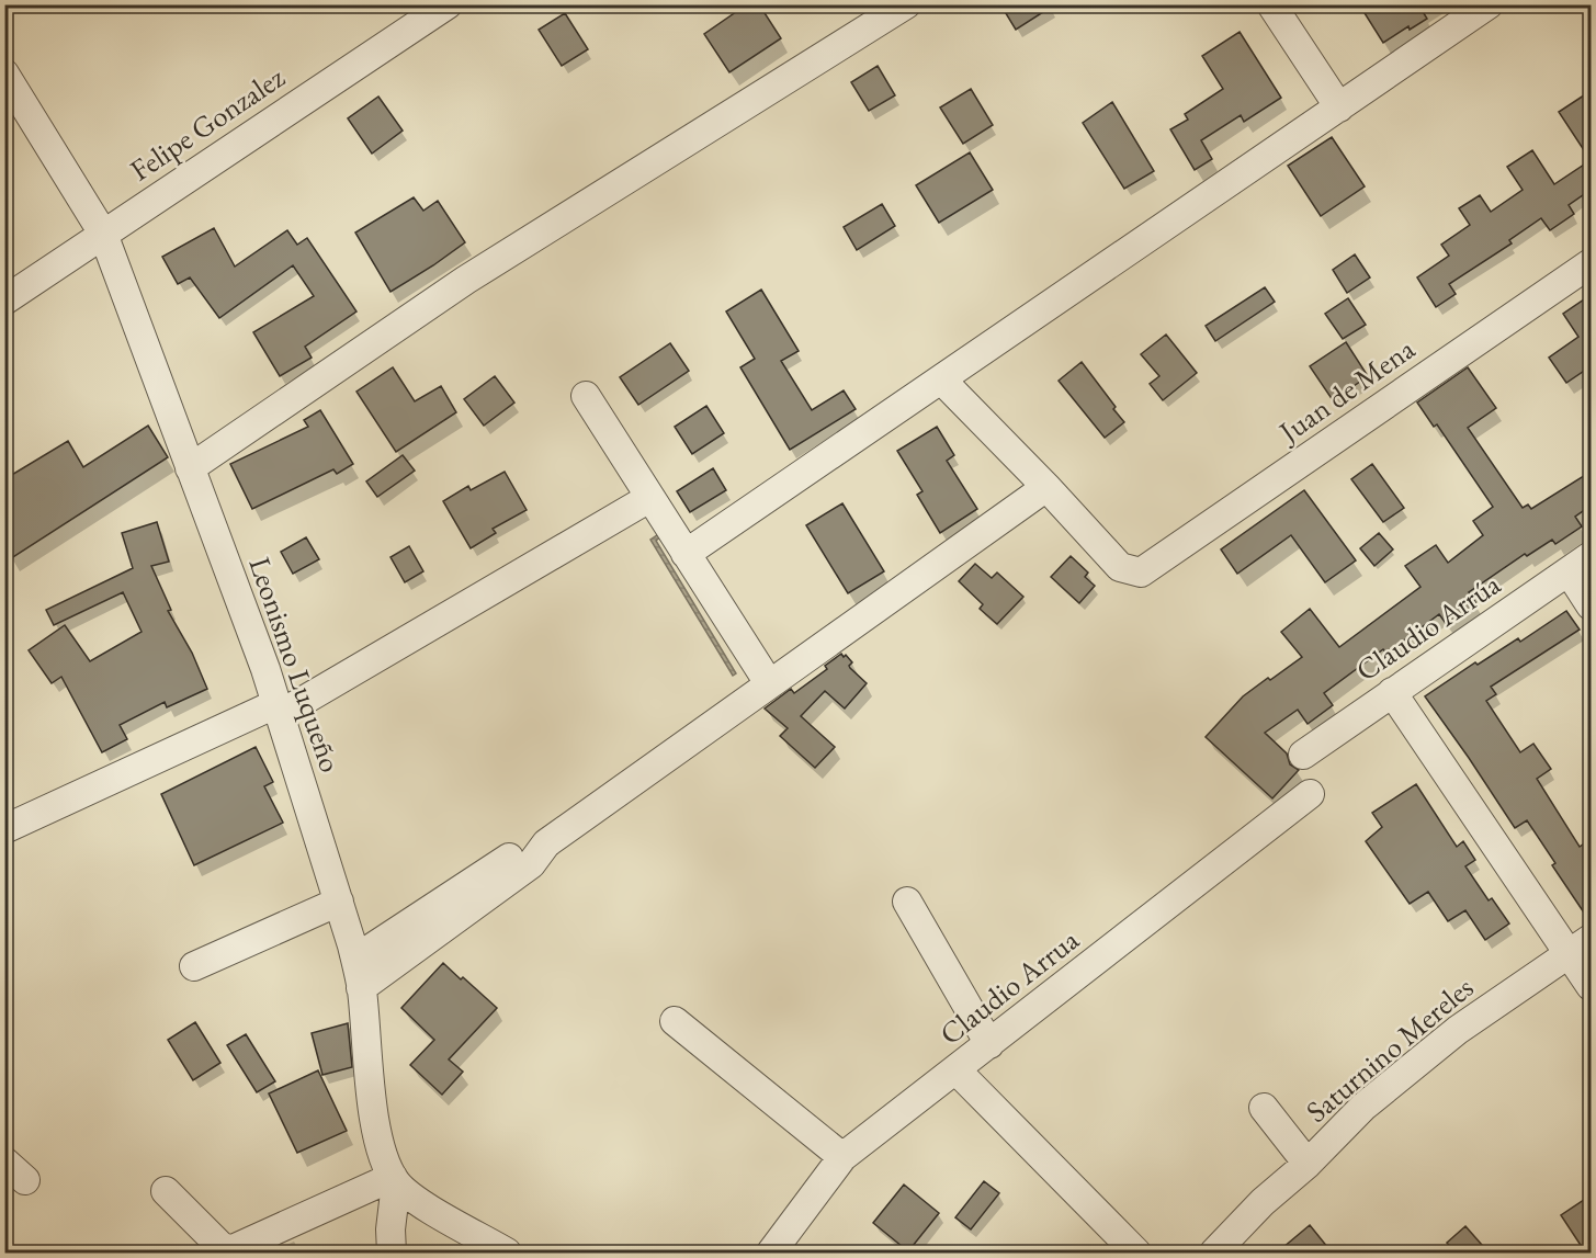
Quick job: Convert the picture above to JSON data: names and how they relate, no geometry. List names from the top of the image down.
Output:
{
  "streets": {
    "street": [
      "Felipe Gonzalez",
      "Juan de Mena",
      "Claudio Arrúa",
      "Leonismo Luqueño",
      "Claudio Arrua",
      "Saturnino Mereles"
    ]
  },
  "crossings": [
    ["Felipe Gonzalez", "Leonismo Luqueño"]
  ]
}
